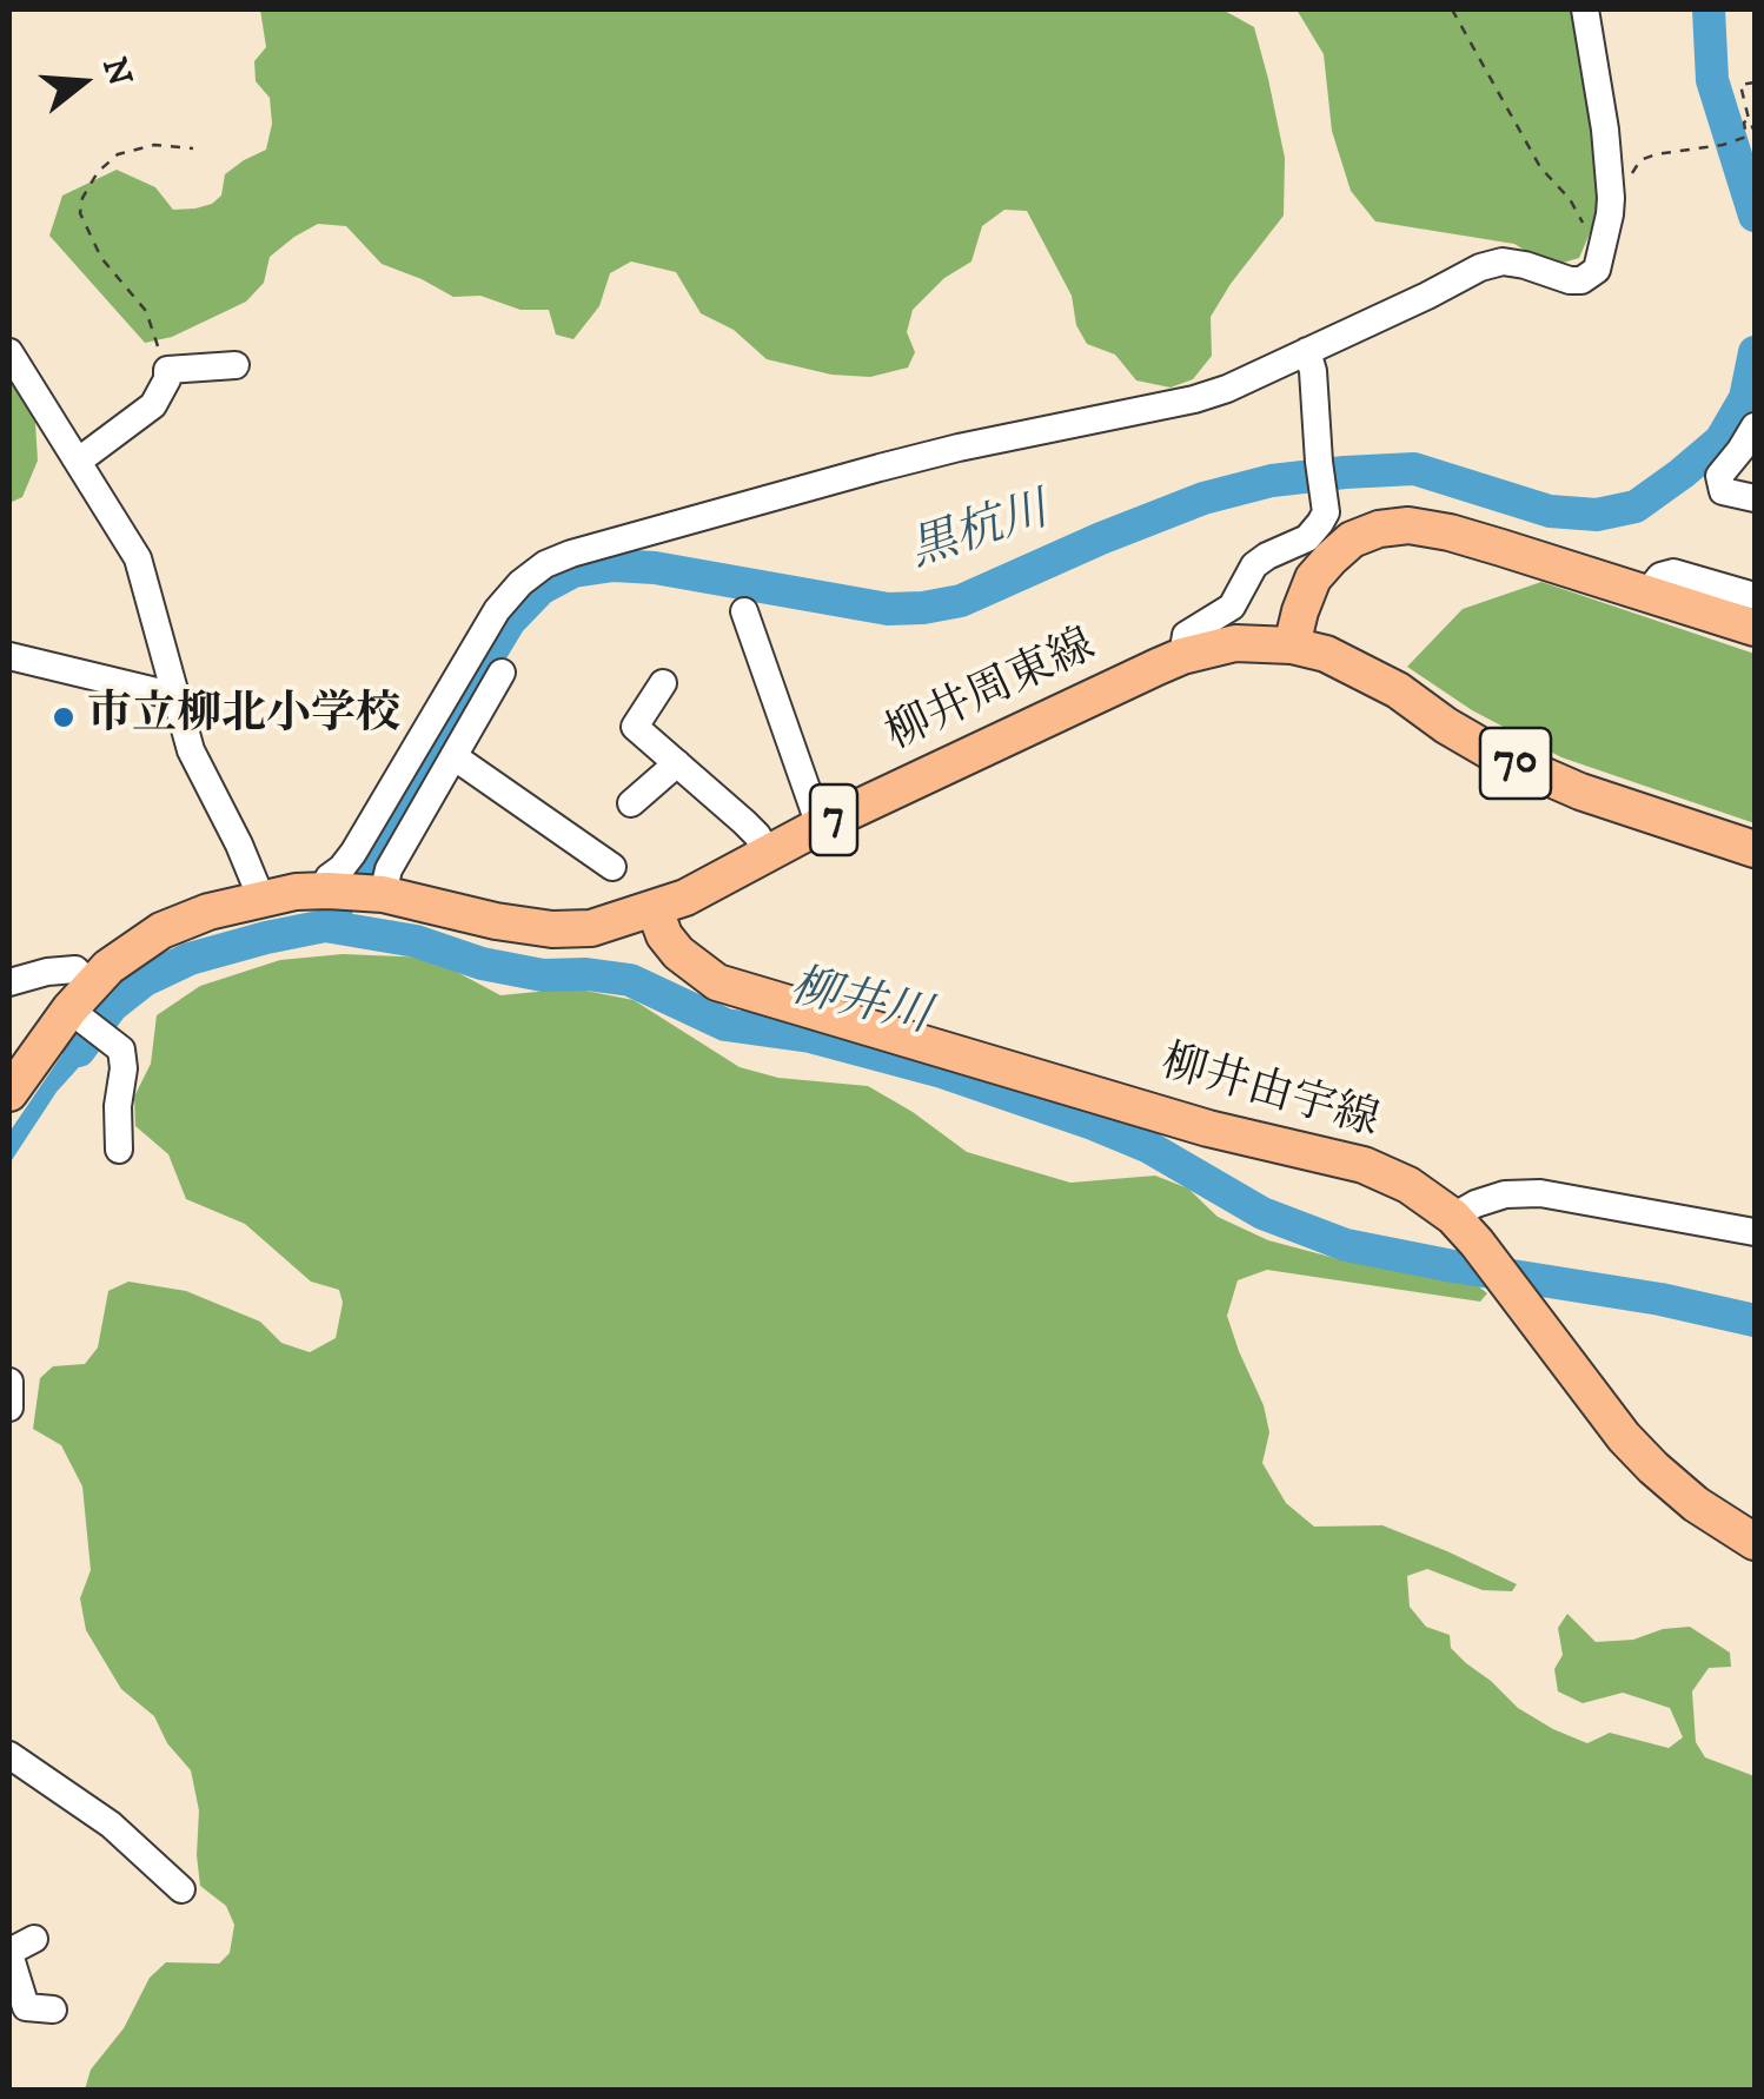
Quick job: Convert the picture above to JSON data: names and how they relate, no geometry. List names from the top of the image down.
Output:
{
  "streets": {
    "main road": [
      "柳井周東線",
      "70",
      "7",
      "柳井由宇線"
    ]
  },
  "crossings": [
    ["柳井周東線", "70"],
    ["柳井周東線", "柳井由宇線"]
  ],
  "water": ["黒杭川", "柳井川"],
  "places": ["市立柳北小学校"],
  "north": "right"
}
